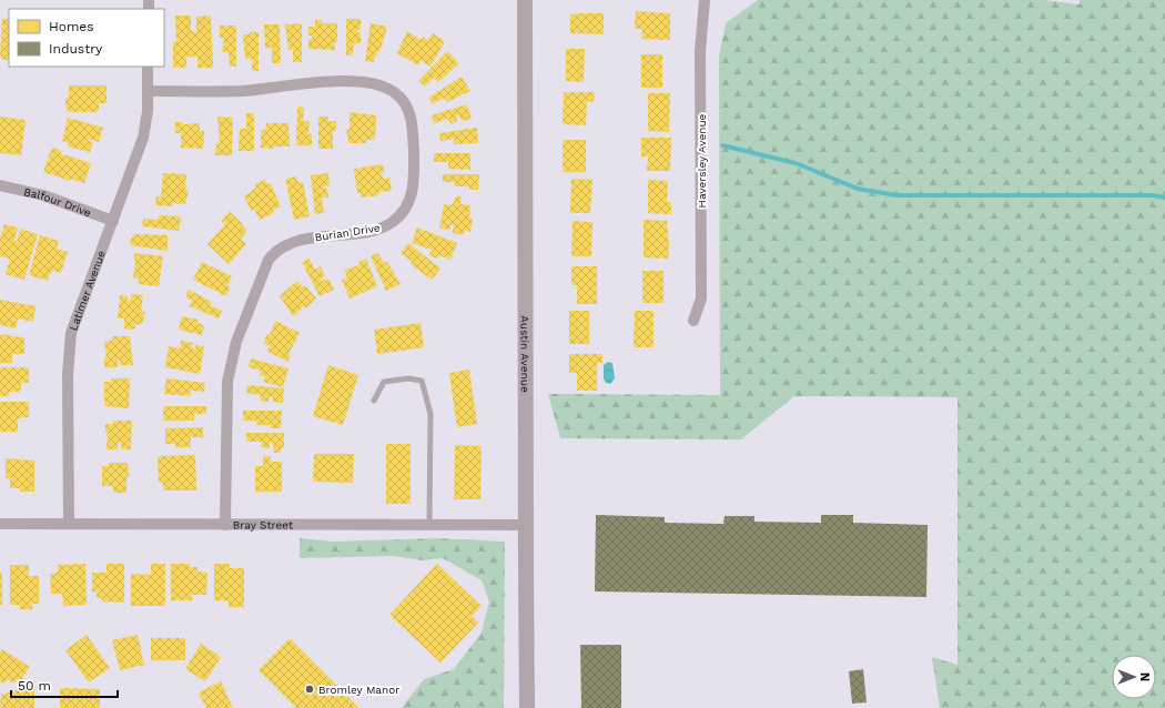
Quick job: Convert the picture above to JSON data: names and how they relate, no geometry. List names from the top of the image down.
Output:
{
  "streets": {
    "main road": ["Austin Avenue"],
    "street": [
      "Haversley Avenue",
      "Balfour Drive",
      "Burian Drive",
      "Latimer Avenue",
      "Bray Street"
    ]
  },
  "crossings": [
    ["Balfour Drive", "Latimer Avenue"],
    ["Burian Drive", "Latimer Avenue"],
    ["Burian Drive", "Bray Street"],
    ["Latimer Avenue", "Bray Street"],
    ["Austin Avenue", "Bray Street"]
  ],
  "places": ["Bromley Manor"],
  "legend": ["Homes", "Industry"],
  "scale_bar": "50 m",
  "north": "right"
}
